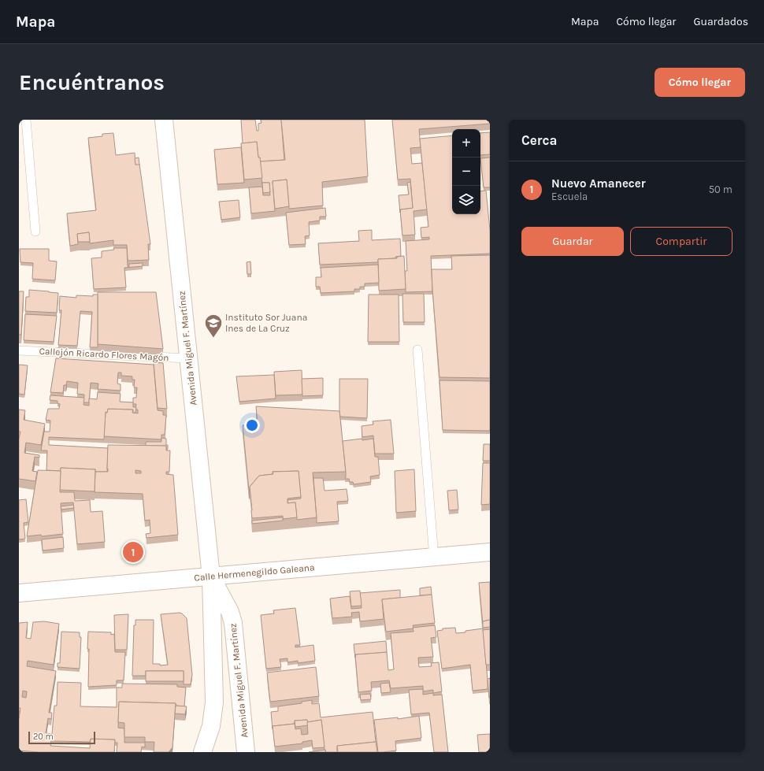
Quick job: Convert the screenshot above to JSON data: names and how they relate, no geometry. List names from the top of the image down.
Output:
{
  "streets": {
    "main road": ["Avenida Miguel F. Martínez", "Calle Hermenegildo Galeana"],
    "lane": ["Callejón Ricardo Flores Magón"]
  },
  "crossings": [
    ["Avenida Miguel F. Martínez", "Callejón Ricardo Flores Magón"],
    ["Avenida Miguel F. Martínez", "Calle Hermenegildo Galeana"]
  ],
  "places": {
    "school or university": ["Instituto Sor Juana Ines de La Cruz"]
  },
  "scale_bar": "20 m",
  "page": {
    "header": "Mapa",
    "nav": ["Mapa", "Cómo llegar", "Guardados"],
    "buttons": [
      "Cómo llegar",
      ["Guardar", "Compartir"]
    ],
    "title": "Encuéntranos",
    "heading": "Cerca",
    "map_buttons": ["+", "−"],
    "list": [
      {
        "mark": "1",
        "name": "Nuevo Amanecer",
        "note": "Escuela",
        "value": "50 m"
      }
    ],
    "pins": "1",
    "scale": "20 m"
  }
}
